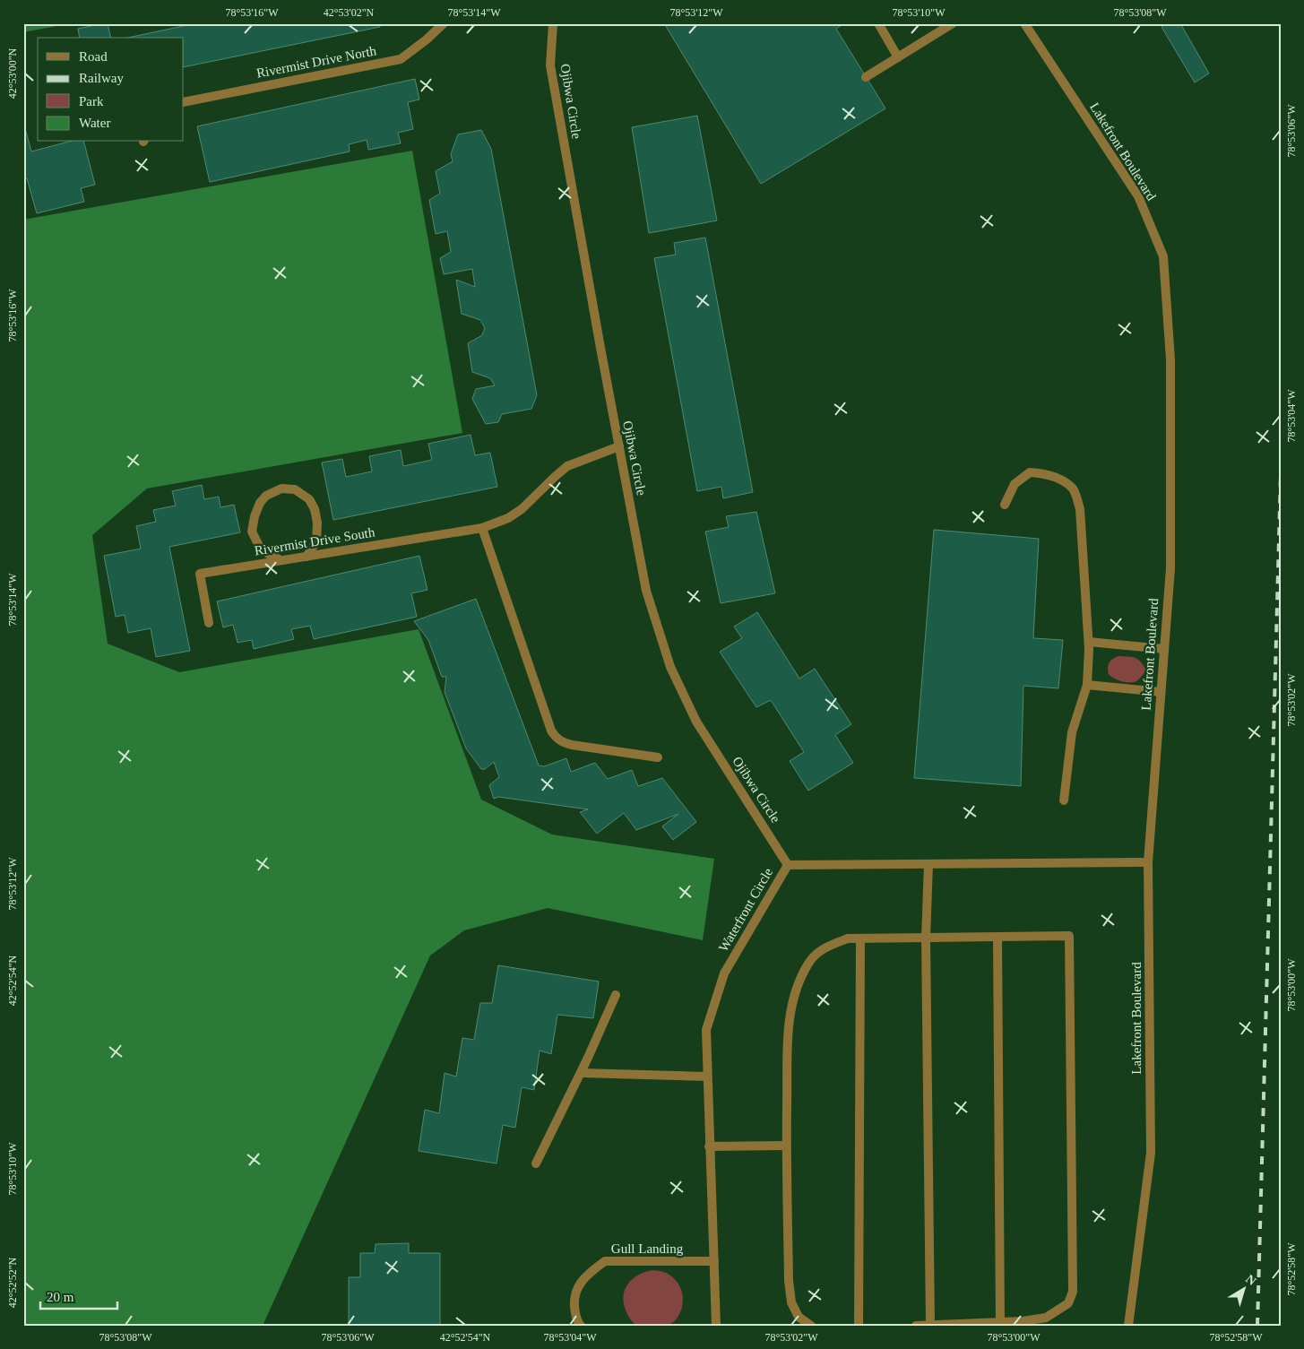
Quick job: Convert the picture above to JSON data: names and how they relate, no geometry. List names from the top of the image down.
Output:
{
  "streets": {
    "street": [
      "Rivermist Drive North",
      "Ojibwa Circle",
      "Lakefront Boulevard",
      "Rivermist Drive South",
      "Waterfront Circle",
      "Gull Landing"
    ]
  },
  "crossings": [
    ["Ojibwa Circle", "Rivermist Drive South"],
    ["Ojibwa Circle", "Waterfront Circle"],
    ["Lakefront Boulevard", "Waterfront Circle"],
    ["Waterfront Circle", "Gull Landing"]
  ],
  "legend": [
    "Road",
    "Railway",
    "Park",
    "Water"
  ],
  "scale_bar": "20 m",
  "north": "top right",
  "coordinates": [
    "78°53'16\"W",
    "42°53'02\"N",
    "78°53'14\"W",
    "78°53'12\"W",
    "78°53'10\"W",
    "78°53'08\"W",
    "42°53'00\"N",
    "78°53'06\"W",
    "78°53'04\"W",
    "78°53'02\"W",
    "42°52'54\"N",
    "78°53'00\"W",
    "78°52'58\"W",
    "42°52'52\"N"
  ]
}
